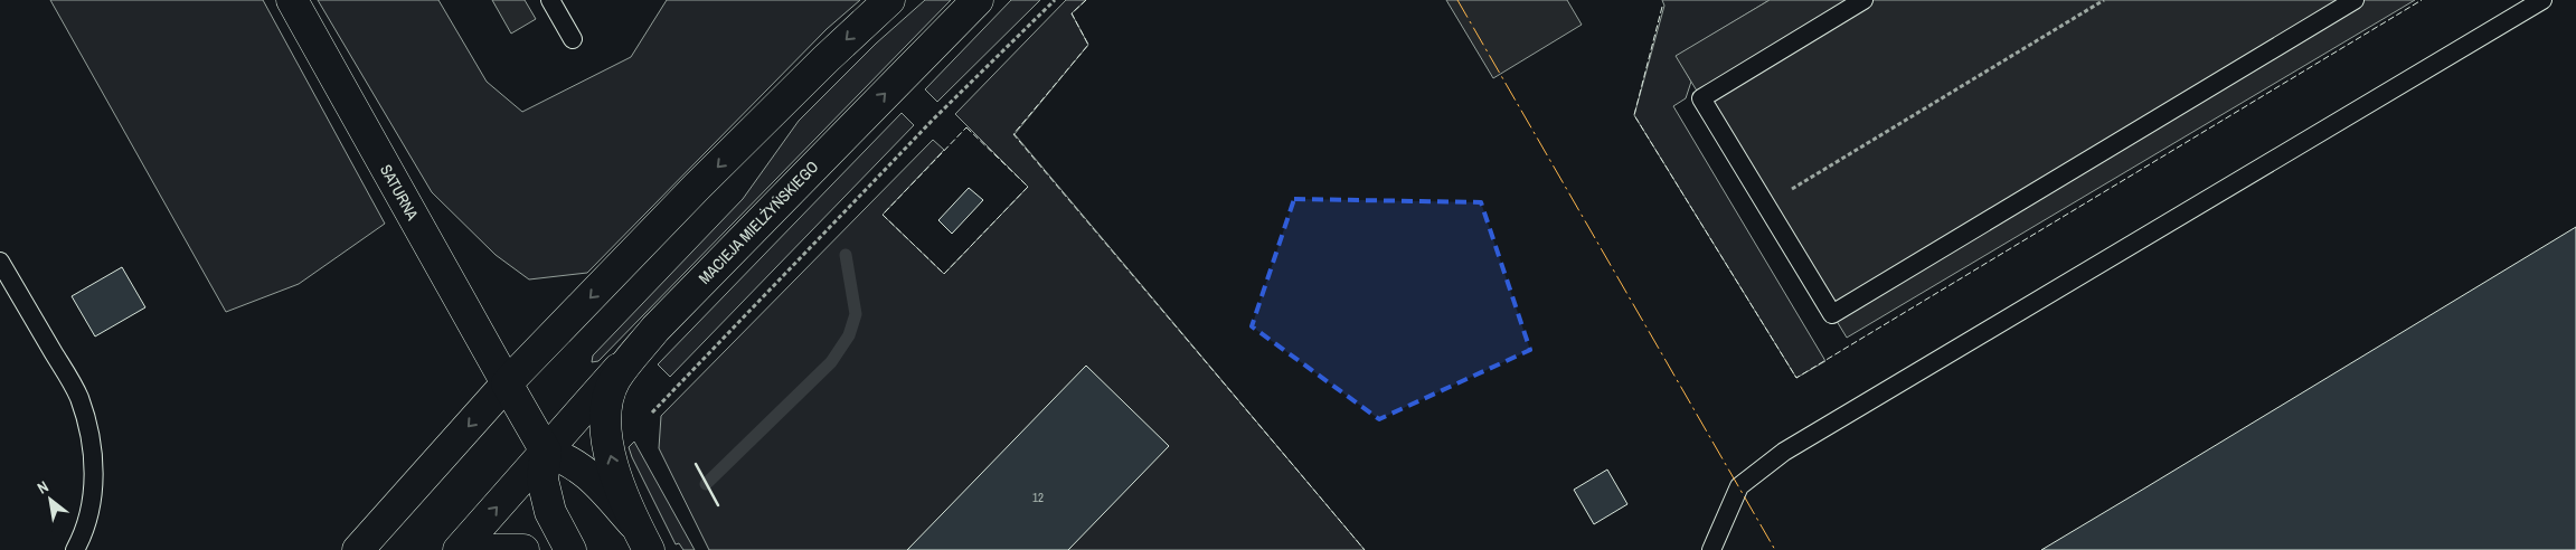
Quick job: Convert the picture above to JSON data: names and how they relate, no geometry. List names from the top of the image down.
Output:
{
  "streets": {
    "street": ["SATURNA", "MACIEJA MIELŻYŃSKIEGO"]
  },
  "house_numbers": ["12"],
  "north": "top left"
}
